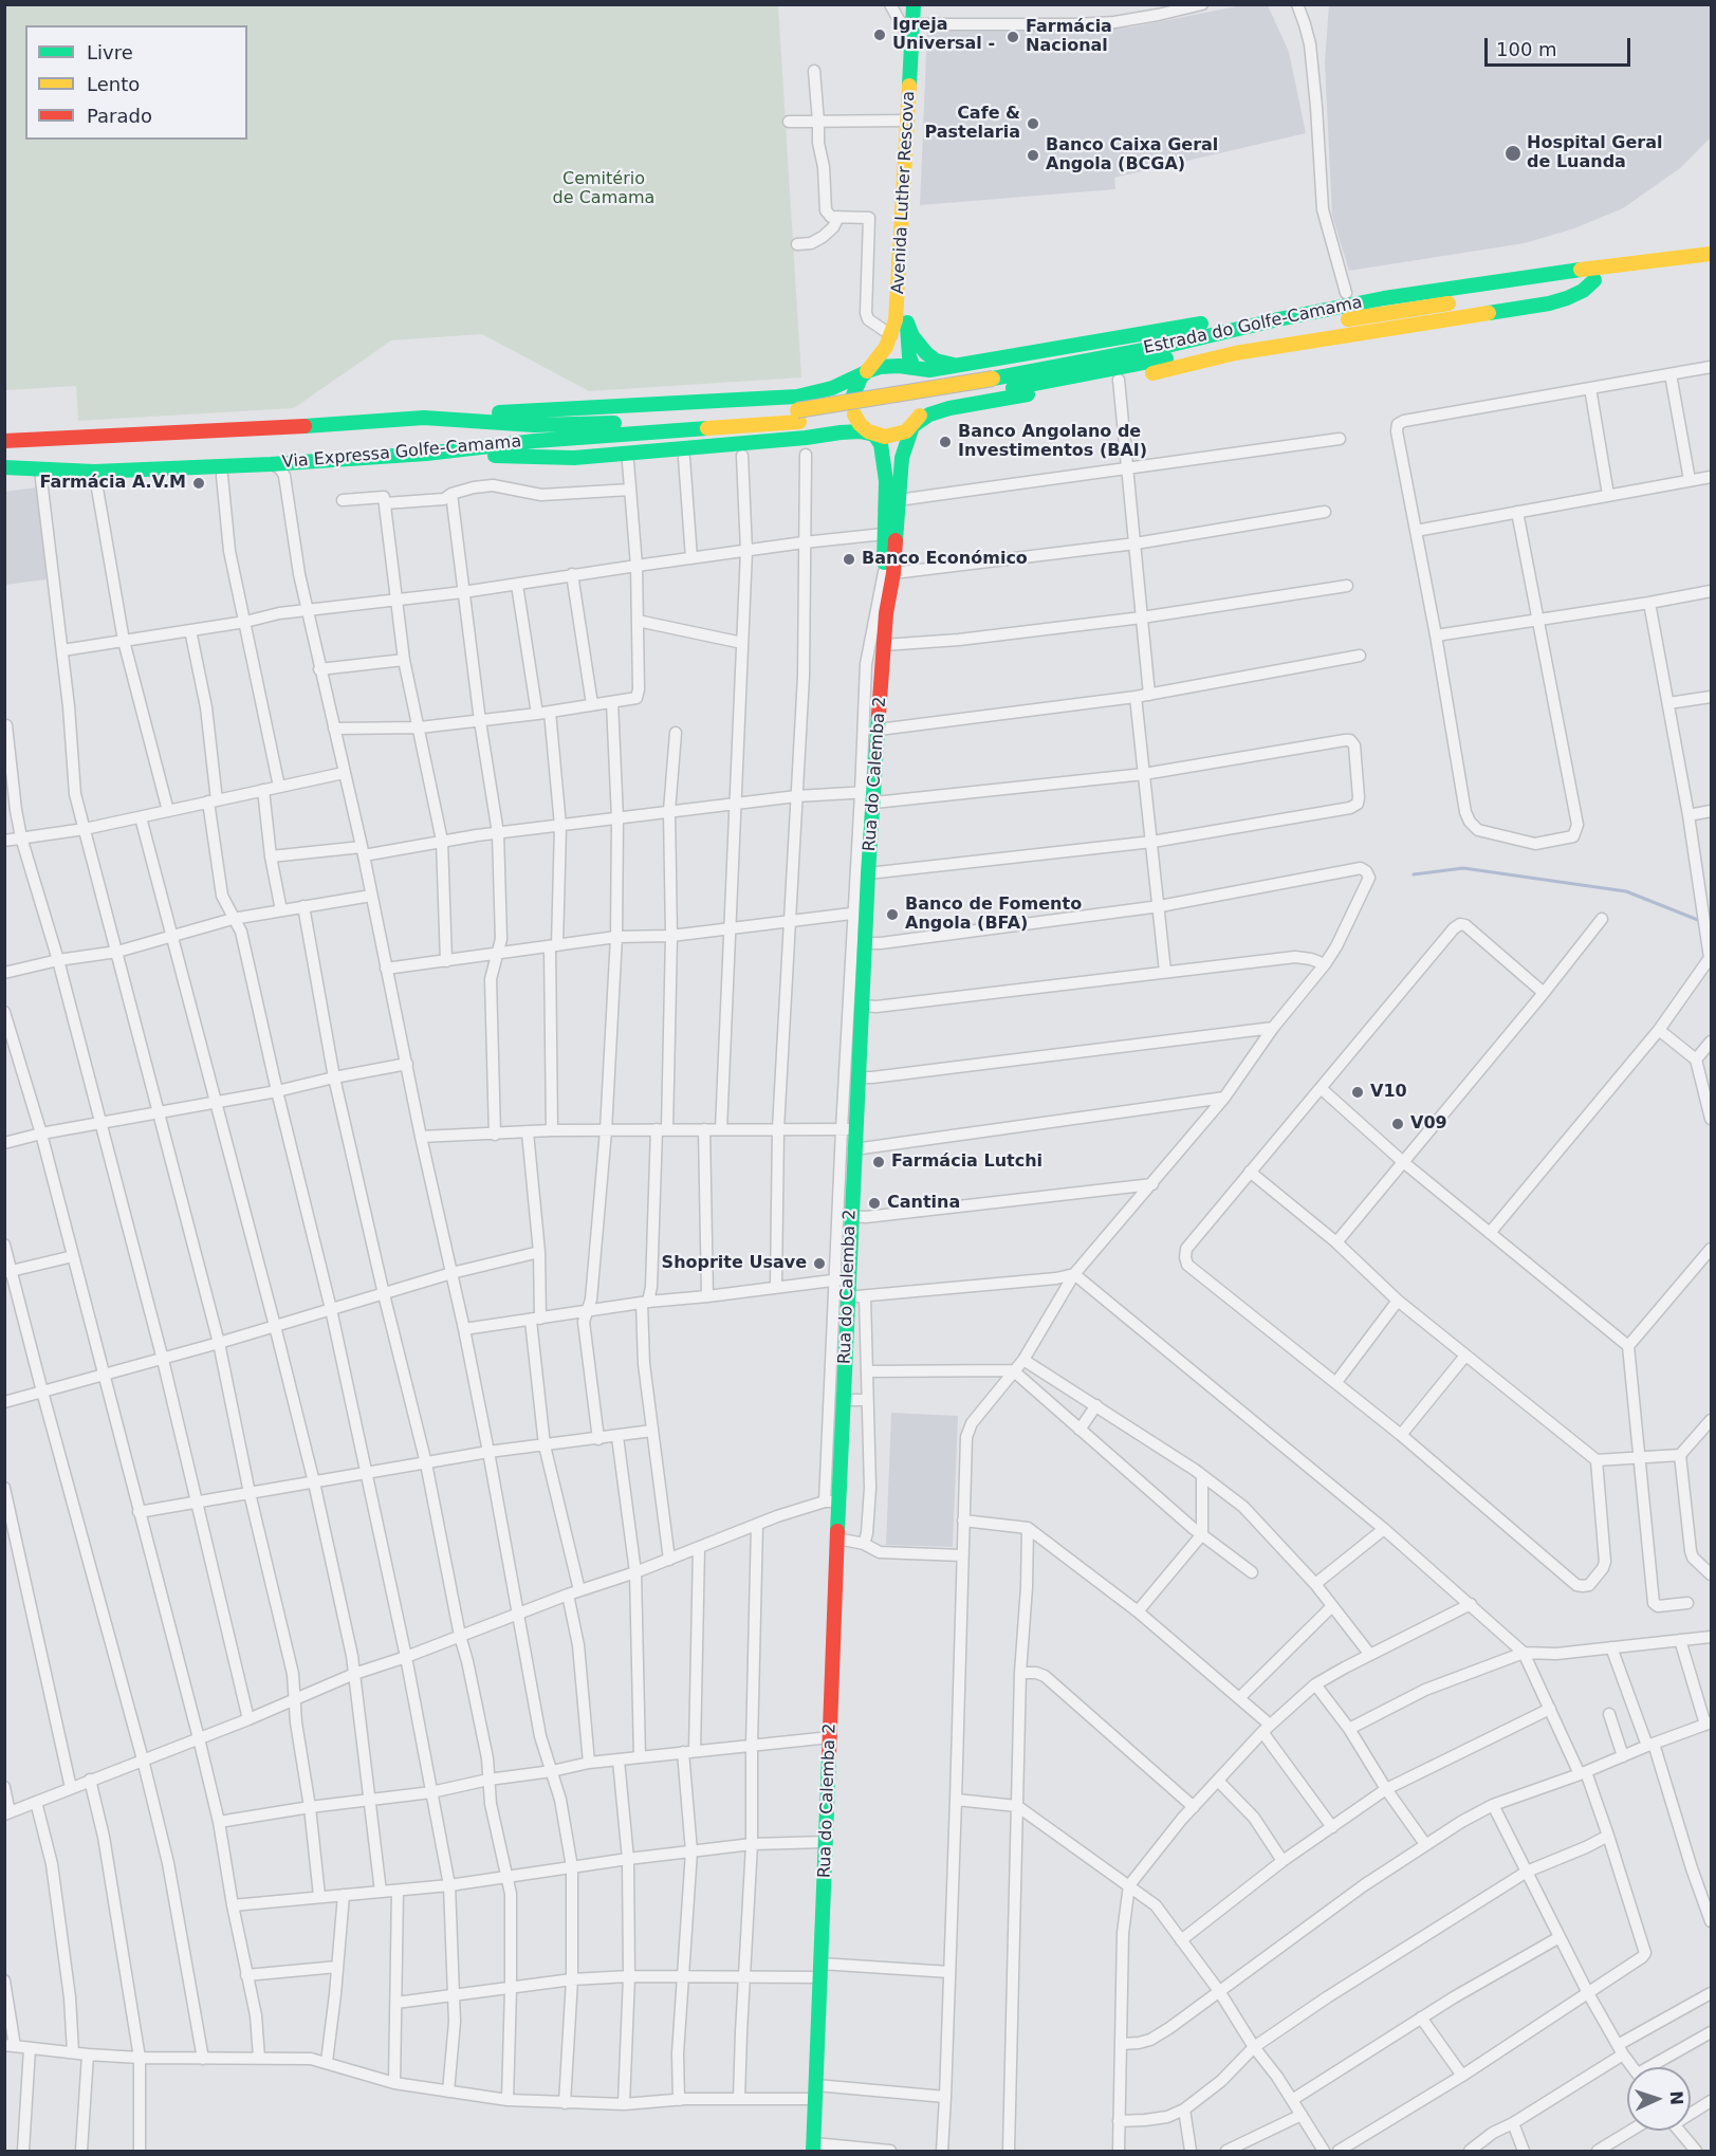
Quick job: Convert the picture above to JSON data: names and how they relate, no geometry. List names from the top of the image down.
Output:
{
  "streets": {
    "main road": [
      "Avenida Luther Rescova",
      "Estrada do Golfe-Camama",
      "Via Expressa Golfe-Camama",
      "Rua do Calemba 2"
    ]
  },
  "crossings": [
    ["Estrada do Golfe-Camama", "Via Expressa Golfe-Camama"]
  ],
  "parks": ["Cemitério de Camama"],
  "places": [
    "Igreja Universal -",
    "Farmácia Nacional",
    "Cafe & Pastelaria",
    "Hospital Geral de Luanda",
    "Banco Caixa Geral Angola (BCGA)",
    "Banco Angolano de Investimentos (BAI)",
    "Farmácia A.V.M",
    "Banco Económico",
    "Banco de Fomento Angola (BFA)",
    "V10",
    "V09",
    "Farmácia Lutchi",
    "Cantina",
    "Shoprite Usave"
  ],
  "legend": ["Livre", "Lento", "Parado"],
  "scale_bar": "100 m",
  "north": "right"
}
